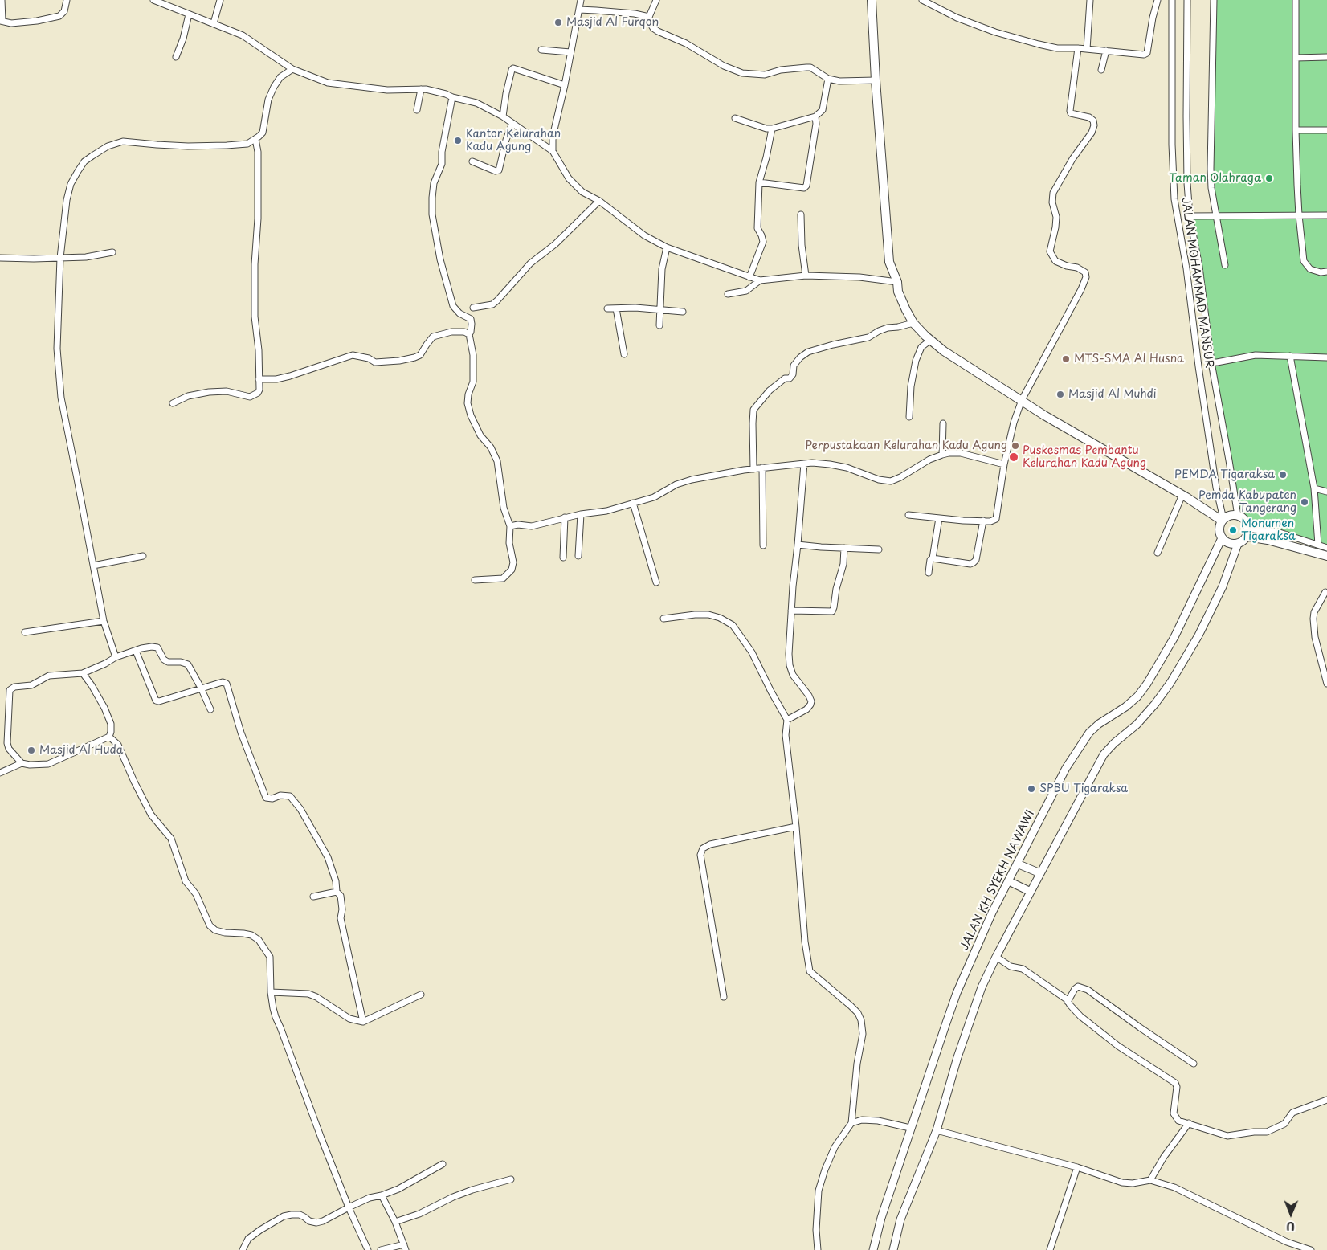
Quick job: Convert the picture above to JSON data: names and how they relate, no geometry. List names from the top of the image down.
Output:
{
  "streets": {
    "main road": ["JALAN KH SYEKH NAWAWI"],
    "street": ["JALAN MOHAMMAD MANSUR"]
  },
  "crossings": [
    ["JALAN MOHAMMAD MANSUR", "JALAN KH SYEKH NAWAWI"]
  ],
  "places": [
    "Masjid Al Furqon",
    "Kantor Kelurahan Kadu Agung",
    "Taman Olahraga",
    "MTS-SMA Al Husna",
    "Masjid Al Muhdi",
    "Perpustakaan Kelurahan Kadu Agung",
    "Puskesmas Pembantu Kelurahan Kadu Agung",
    "PEMDA Tigaraksa",
    "Pemda Kabupaten Tangerang",
    "Monumen Tigaraksa",
    "Masjid Al Huda",
    "SPBU Tigaraksa"
  ],
  "north": "bottom"
}
